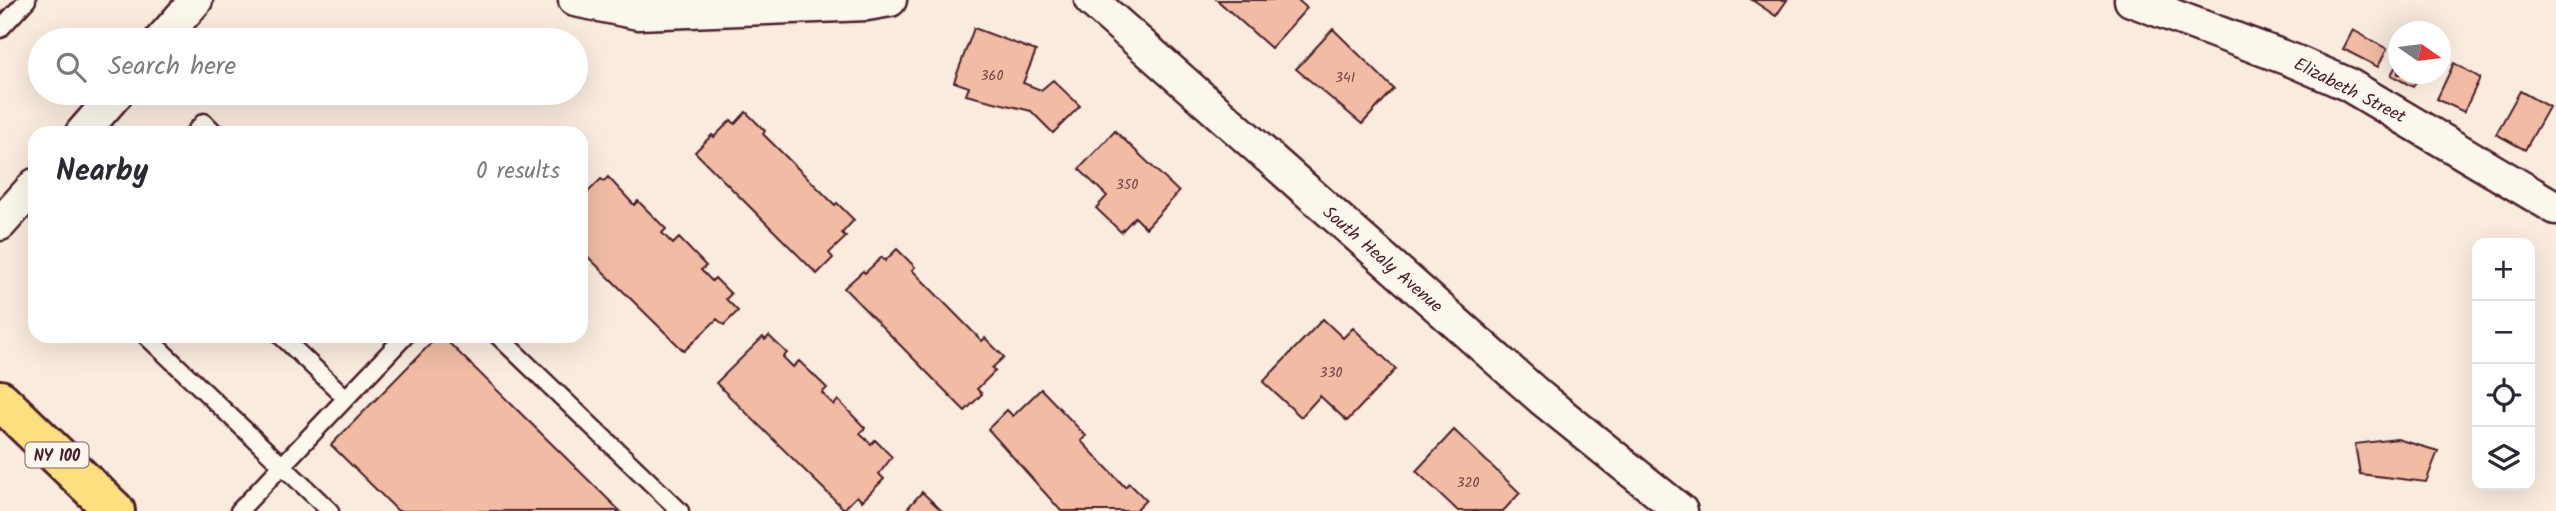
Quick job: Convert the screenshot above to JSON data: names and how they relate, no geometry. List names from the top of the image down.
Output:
{
  "streets": {
    "main road": ["NY 100"],
    "street": ["Elizabeth Street", "South Healy Avenue"]
  },
  "house_numbers": [
    "360",
    "341",
    "350",
    "330",
    "320"
  ],
  "north": "right",
  "page": {
    "search": "Search here",
    "heading": ["Nearby", "0 results"],
    "map_buttons": ["+", "−"]
  }
}
